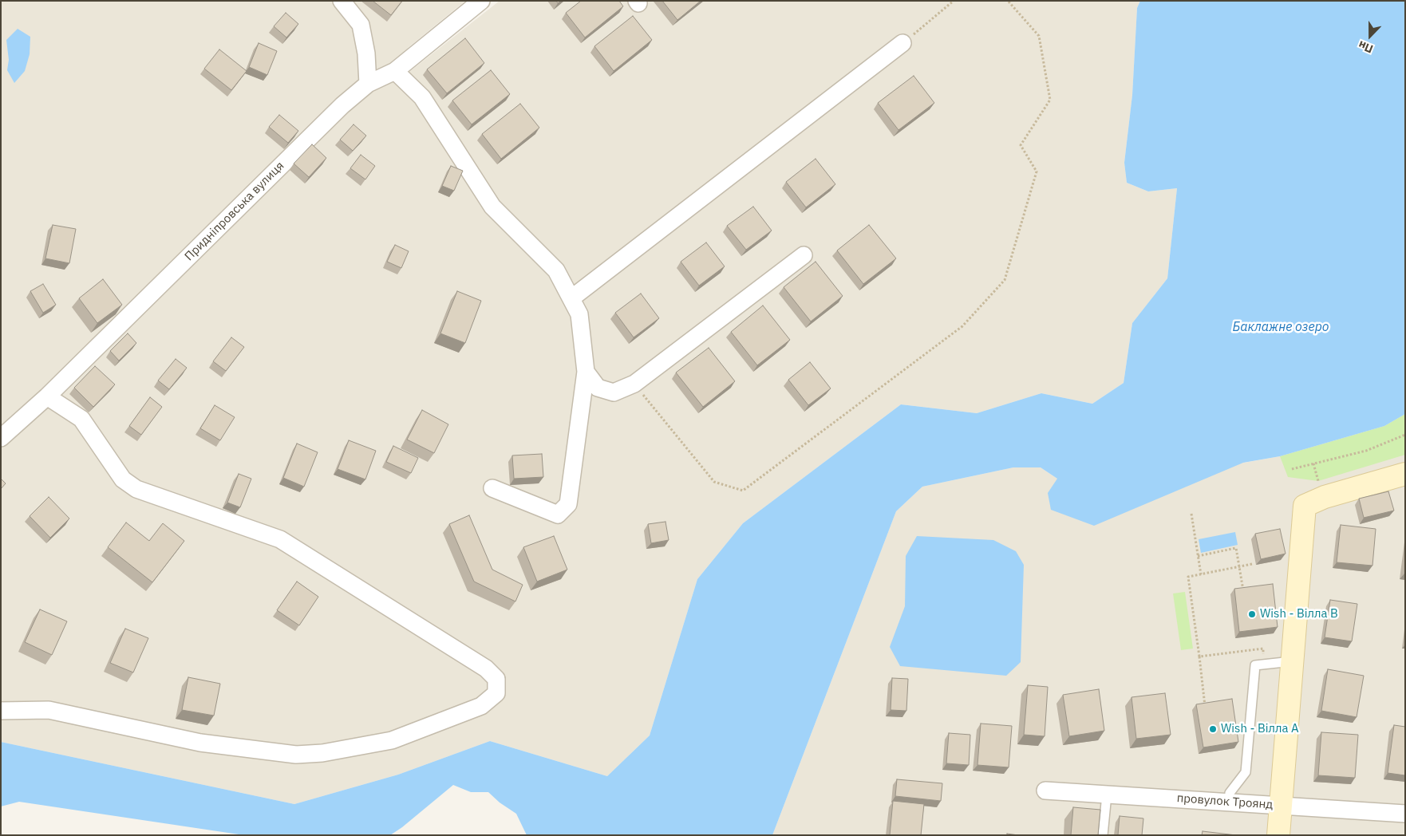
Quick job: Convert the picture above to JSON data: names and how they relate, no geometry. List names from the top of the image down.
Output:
{
  "streets": {
    "street": ["Придніпровська вулиця", "провулок Троянд"]
  },
  "water": ["Баклажне озеро"],
  "places": ["Wish - Вілла B", "Wish - Вілла А"],
  "north": "bottom"
}
